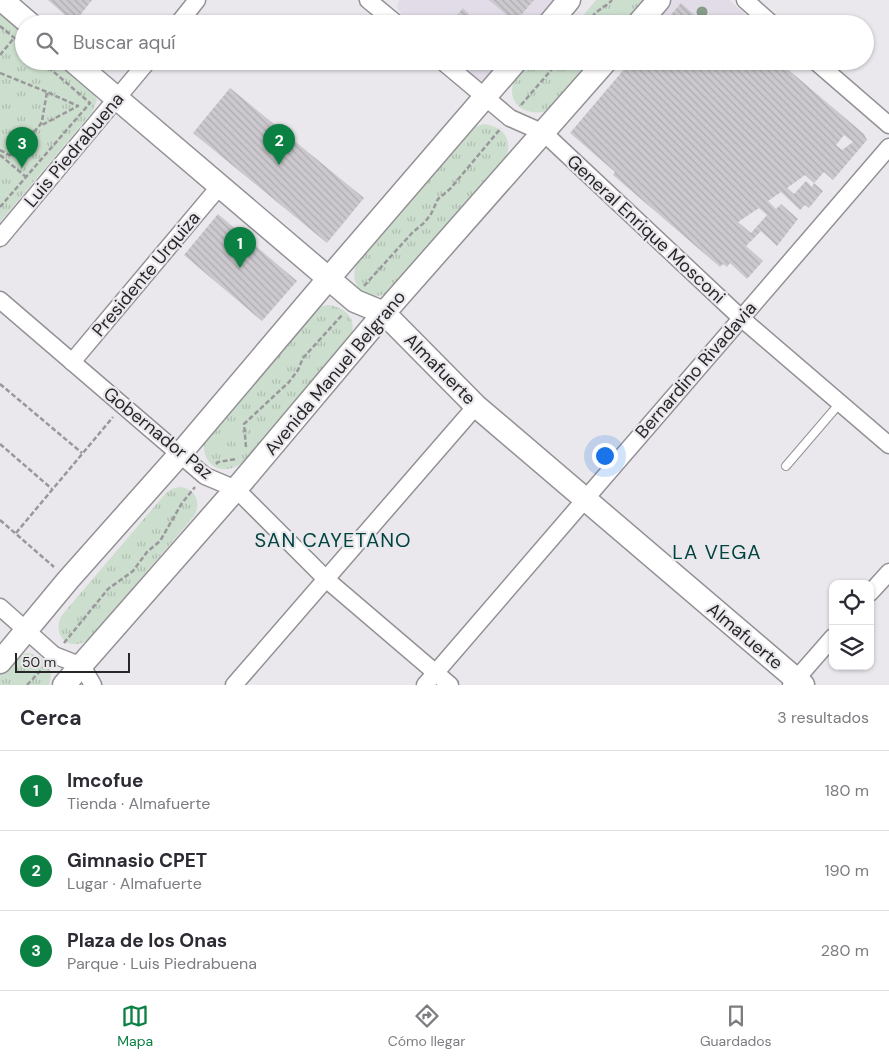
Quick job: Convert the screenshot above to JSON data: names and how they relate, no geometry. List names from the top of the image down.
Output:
{
  "streets": {
    "main road": ["Almafuerte", "Avenida Manuel Belgrano"],
    "street": [
      "Luis Piedrabuena",
      "General Enrique Mosconi",
      "Presidente Urquiza",
      "Bernardino Rivadavia",
      "Gobernador Paz"
    ]
  },
  "crossings": [
    ["Luis Piedrabuena", "Almafuerte"],
    ["General Enrique Mosconi", "Bernardino Rivadavia"],
    ["General Enrique Mosconi", "Avenida Manuel Belgrano"],
    ["Presidente Urquiza", "Almafuerte"],
    ["Presidente Urquiza", "Gobernador Paz"],
    ["Almafuerte", "Bernardino Rivadavia"],
    ["Almafuerte", "Avenida Manuel Belgrano"],
    ["Bernardino Rivadavia", "Gobernador Paz"],
    ["Avenida Manuel Belgrano", "Gobernador Paz"]
  ],
  "districts": ["SAN CAYETANO", "LA VEGA"],
  "scale_bar": "50 m",
  "page": {
    "search": "Buscar aquí",
    "pins": ["2", "3", "1"],
    "scale": "50 m",
    "heading": ["Cerca", "3 resultados"],
    "list": [
      {
        "mark": "1",
        "name": "Imcofue",
        "note": "Tienda · Almafuerte",
        "value": "180 m"
      },
      {
        "mark": "2",
        "name": "Gimnasio CPET",
        "note": "Lugar · Almafuerte",
        "value": "190 m"
      },
      {
        "mark": "3",
        "name": "Plaza de los Onas",
        "note": "Parque · Luis Piedrabuena",
        "value": "280 m"
      }
    ],
    "nav": ["Mapa", "Cómo llegar", "Guardados"]
  }
}
